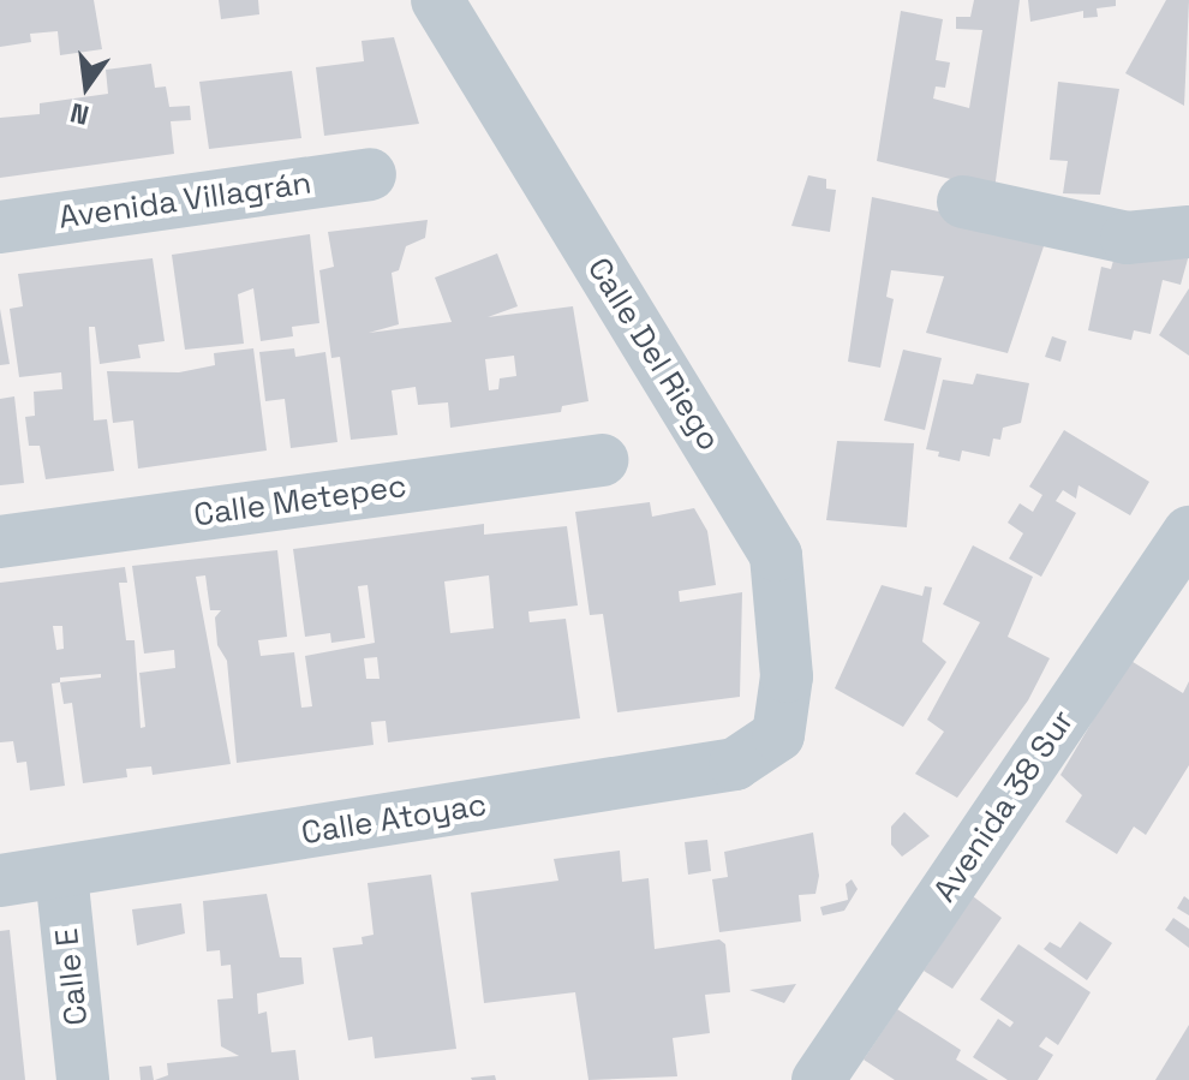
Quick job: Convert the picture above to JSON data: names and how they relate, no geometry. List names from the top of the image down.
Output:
{
  "streets": {
    "street": [
      "Avenida Villagrán",
      "Calle Del Riego",
      "Calle Metepec",
      "Avenida 38 Sur",
      "Calle Atoyac",
      "Calle E"
    ]
  },
  "crossings": [
    ["Calle Del Riego", "Calle Atoyac"],
    ["Calle Atoyac", "Calle E"]
  ],
  "north": "bottom"
}
